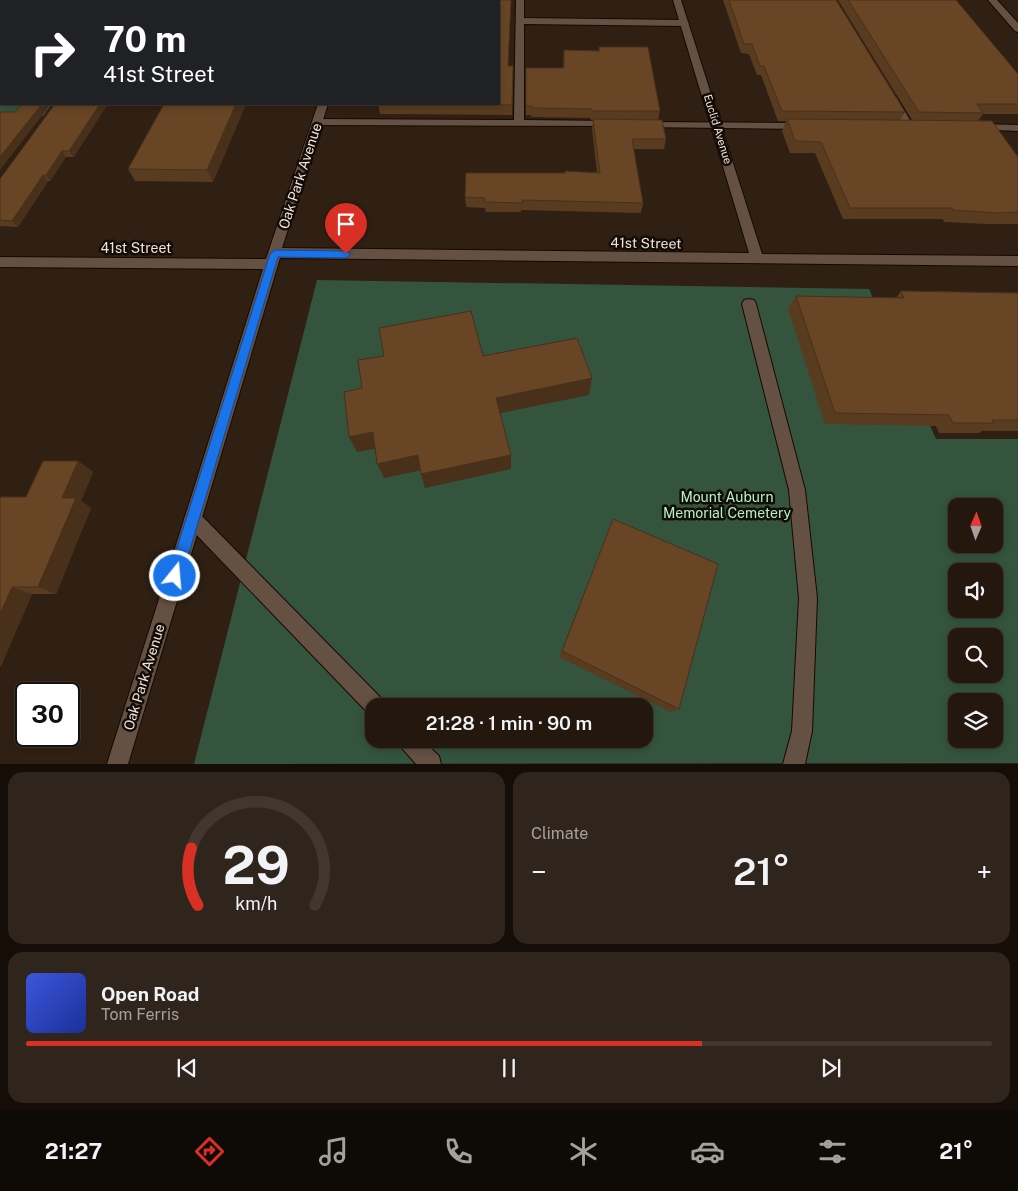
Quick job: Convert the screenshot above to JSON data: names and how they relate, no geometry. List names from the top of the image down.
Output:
{
  "streets": {
    "street": ["Euclid Avenue", "Oak Park Avenue", "41st Street"]
  },
  "crossings": [
    ["Euclid Avenue", "41st Street"],
    ["Oak Park Avenue", "41st Street"]
  ],
  "parks": ["Mount Auburn Memorial Cemetery"],
  "north": "top",
  "page": {
    "turn": ["70 m", "41st Street"],
    "limit": "30",
    "trip": "21:28 · 1 min · 90 m",
    "tile": "Climate",
    "heat": ["−", "21°", "+"],
    "song": ["Open Road", "Tom Ferris"],
    "tabs": ["21:27", "21°"],
    "gauge": ["29", "km/h"]
  }
}
